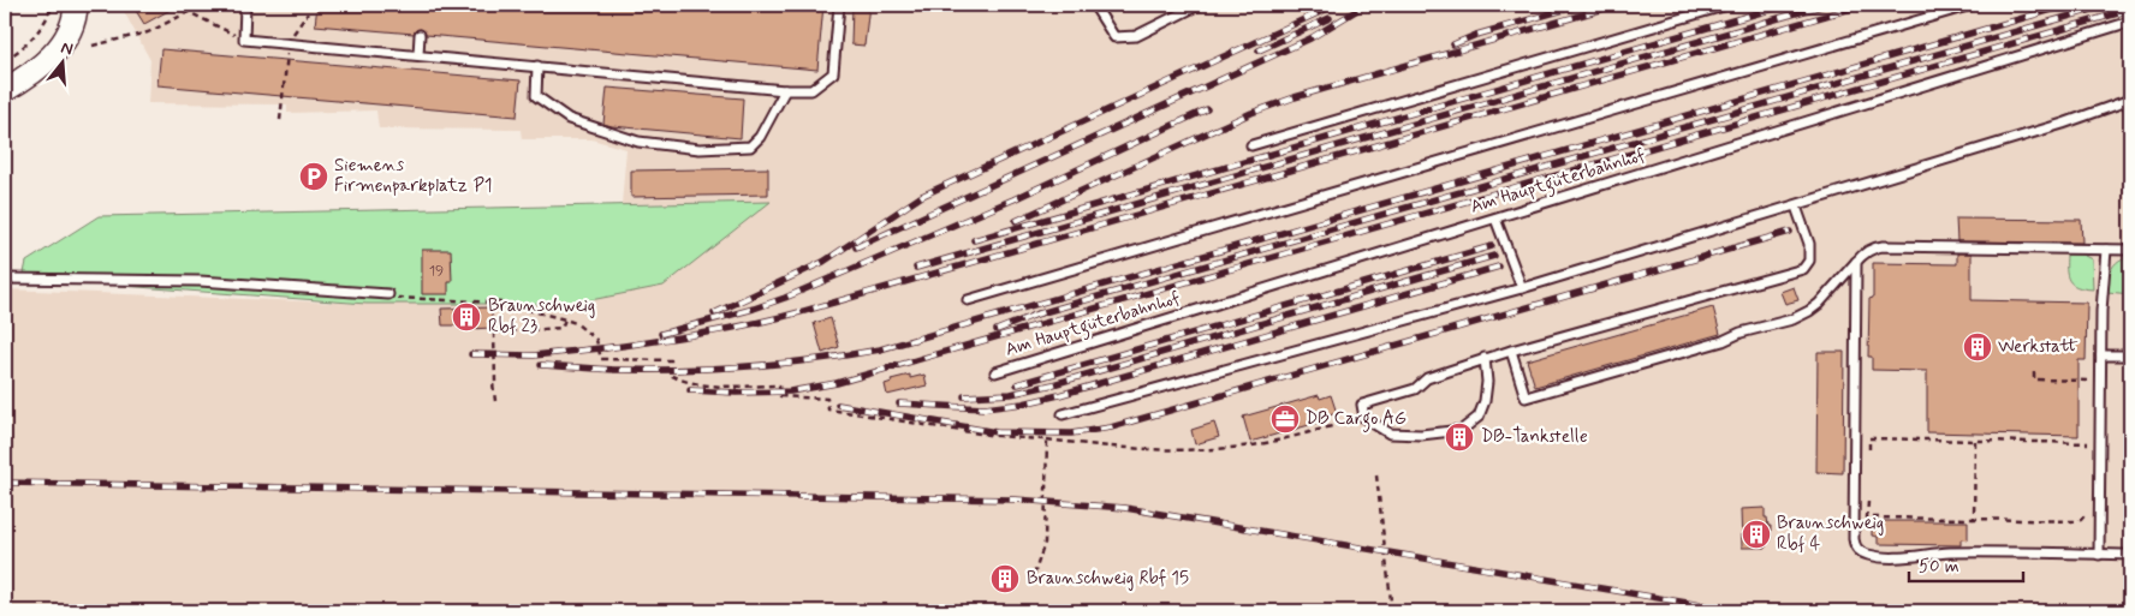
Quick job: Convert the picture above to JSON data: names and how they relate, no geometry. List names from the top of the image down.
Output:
{
  "streets": {
    "lane": ["Am Hauptgüterbahnhof"]
  },
  "places": {
    "parking": ["Siemens Firmenparkplatz P1"],
    "building": [
      "Braunschweig Rbf 23",
      "Werkstatt",
      "DB-Tankstelle",
      "Braunschweig Rbf 4",
      "Braunschweig Rbf 15"
    ],
    "office": ["DB Cargo AG"]
  },
  "house_numbers": ["19"],
  "scale_bar": "50 m",
  "north": "top"
}
